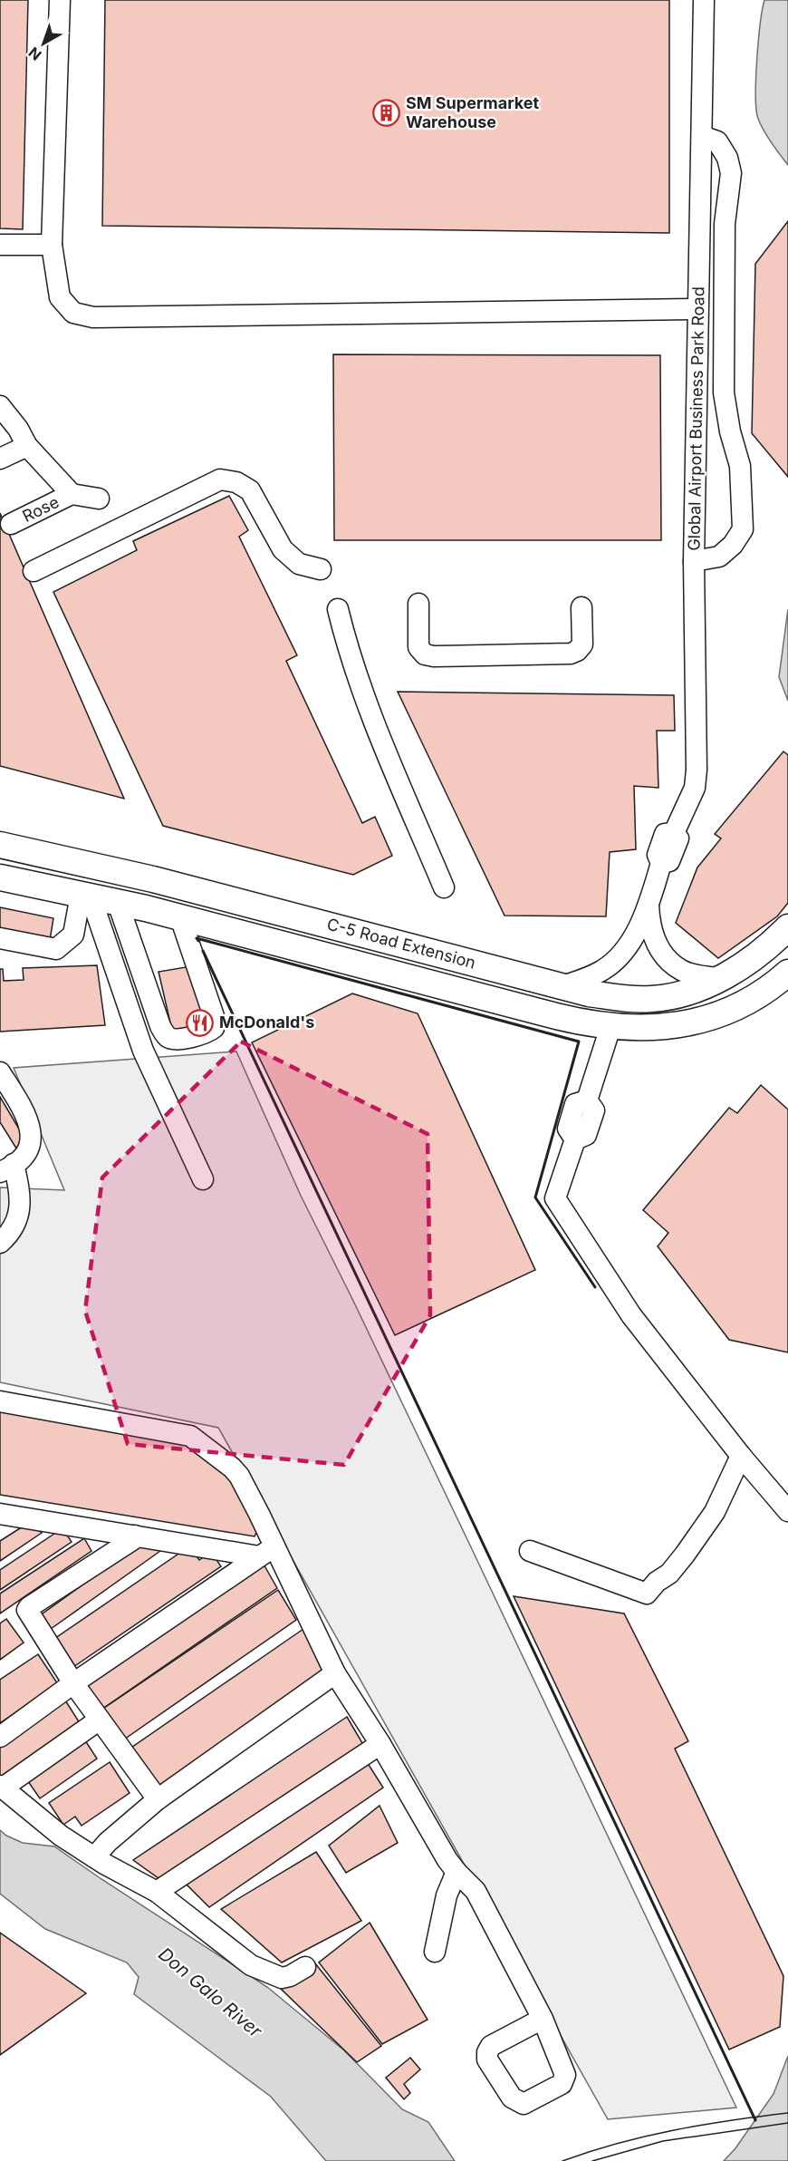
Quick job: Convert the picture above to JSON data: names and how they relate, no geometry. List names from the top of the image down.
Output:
{
  "streets": {
    "main road": ["C-5 Road Extension"],
    "street": ["Global Airport Business Park Road", "Rose"]
  },
  "crossings": [
    ["Global Airport Business Park Road", "C-5 Road Extension"]
  ],
  "water": ["Don Galo River"],
  "places": {
    "building": ["SM Supermarket Warehouse"],
    "restaurant": ["McDonald's"]
  },
  "north": "bottom left"
}
